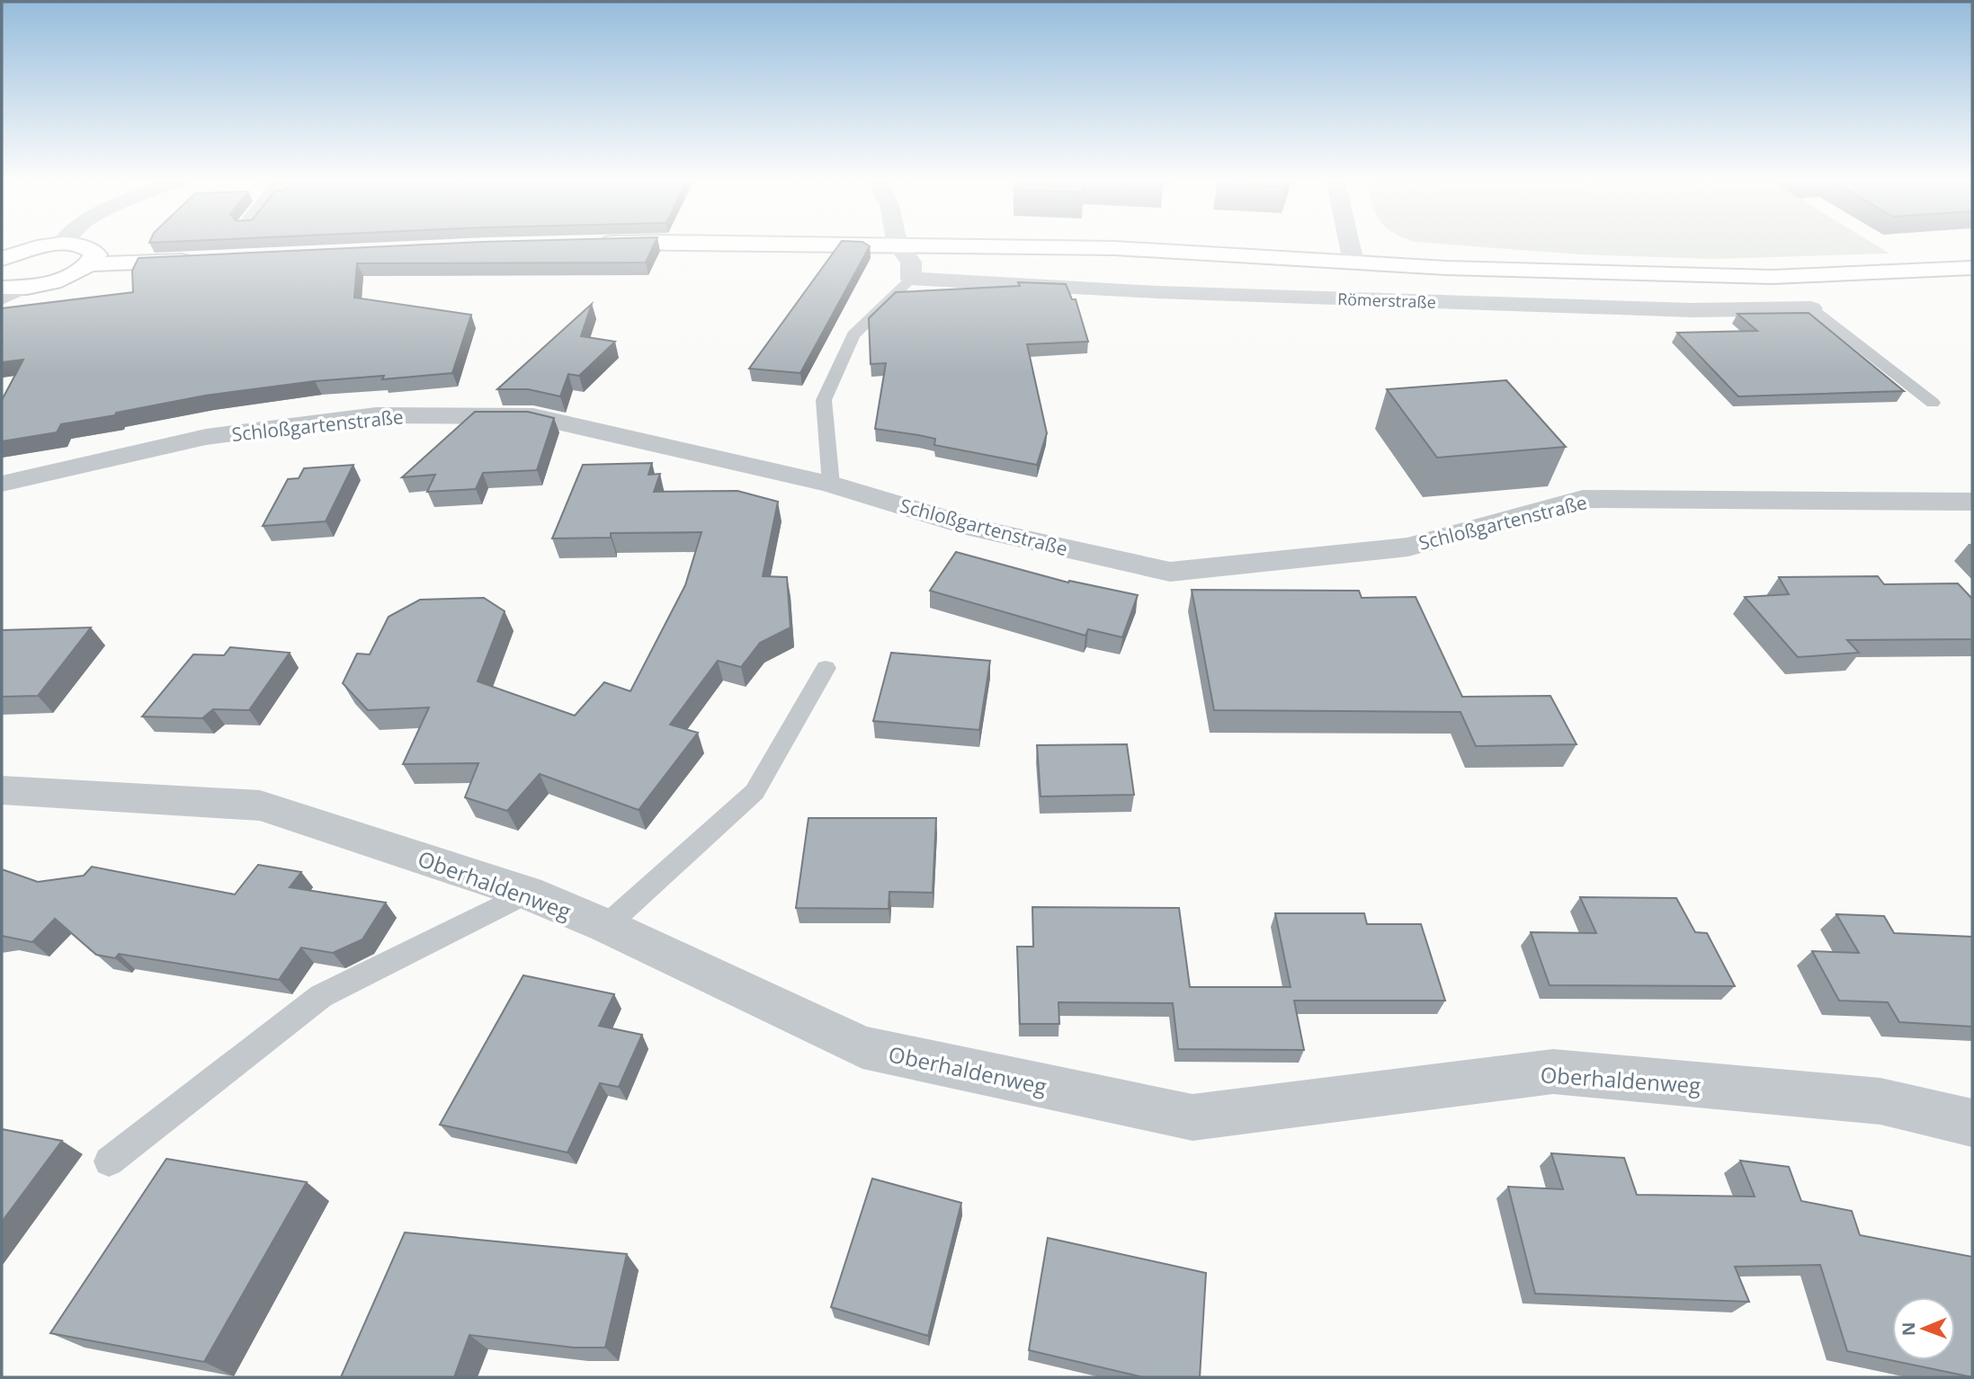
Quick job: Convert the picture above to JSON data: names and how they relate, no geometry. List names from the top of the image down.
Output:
{
  "streets": {
    "main road": ["Römerstraße"],
    "street": ["Schloßgartenstraße", "Oberhaldenweg"]
  },
  "north": "left"
}
